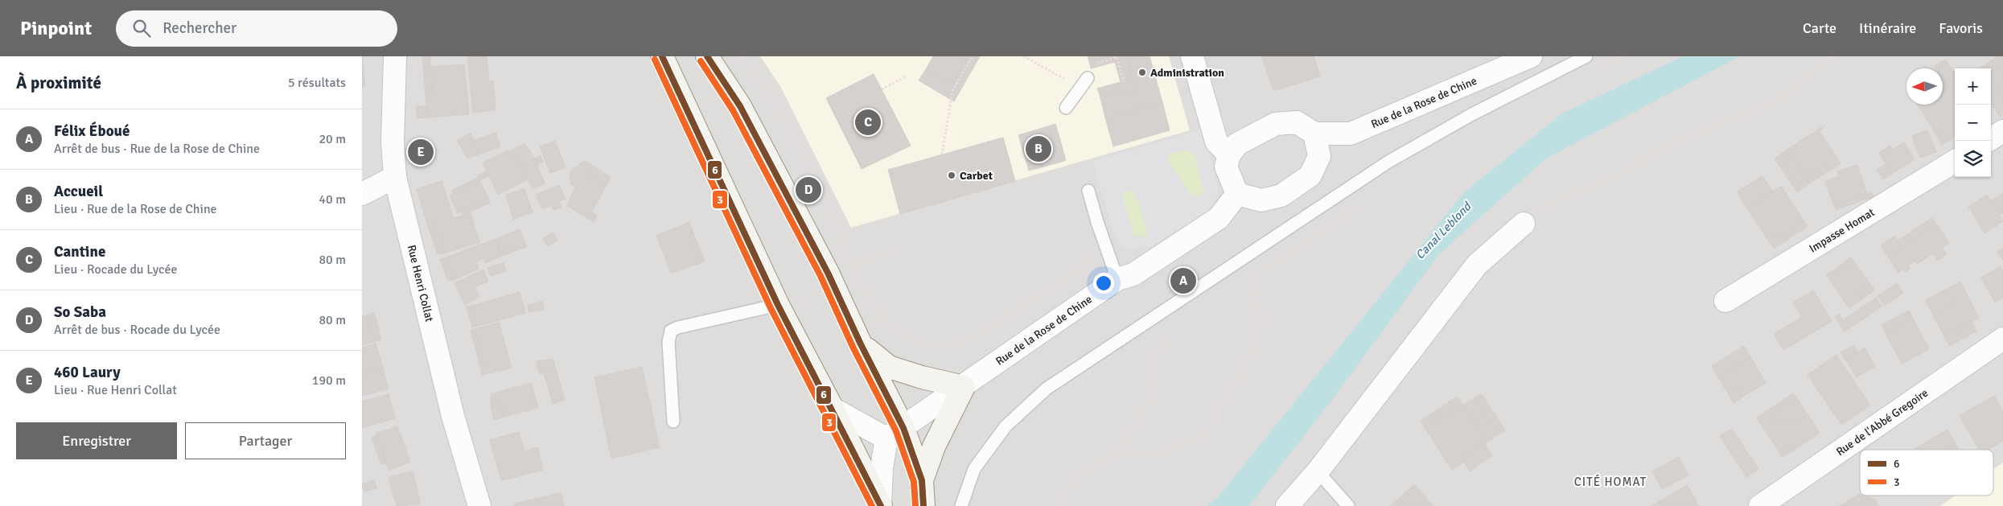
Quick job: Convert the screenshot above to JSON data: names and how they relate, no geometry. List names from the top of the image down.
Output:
{
  "streets": {
    "street": [
      "Rue de la Rose de Chine",
      "Impasse Homat",
      "Rue Henri Collat",
      "Rue de l'Abbé Gregoire"
    ]
  },
  "districts": ["CITÉ HOMAT"],
  "water": ["Canal Leblond"],
  "places": ["Administration", "Carbet"],
  "lines": ["transit line 6", "transit line 3"],
  "legend": ["6", "3"],
  "north": "left",
  "page": {
    "header": "Pinpoint",
    "search": "Rechercher",
    "nav": ["Carte", "Itinéraire", "Favoris"],
    "heading": ["À proximité", "5 résultats"],
    "map_buttons": ["+", "−"],
    "pins": [
      "C",
      "B",
      "E",
      "D",
      "A"
    ],
    "list": [
      {
        "mark": "A",
        "name": "Félix Éboué",
        "note": "Arrêt de bus · Rue de la Rose de Chine",
        "value": "20 m"
      },
      {
        "mark": "B",
        "name": "Accueil",
        "note": "Lieu · Rue de la Rose de Chine",
        "value": "40 m"
      },
      {
        "mark": "C",
        "name": "Cantine",
        "note": "Lieu · Rocade du Lycée",
        "value": "80 m"
      },
      {
        "mark": "D",
        "name": "So Saba",
        "note": "Arrêt de bus · Rocade du Lycée",
        "value": "80 m"
      },
      {
        "mark": "E",
        "name": "460 Laury",
        "note": "Lieu · Rue Henri Collat",
        "value": "190 m"
      }
    ],
    "buttons": ["Enregistrer", "Partager"]
  }
}
